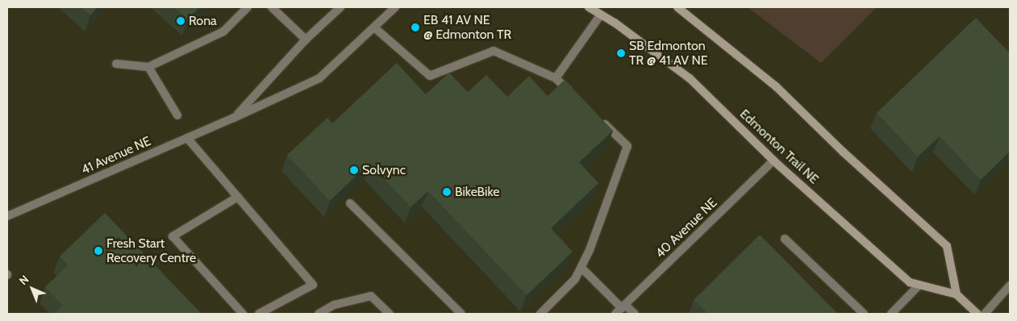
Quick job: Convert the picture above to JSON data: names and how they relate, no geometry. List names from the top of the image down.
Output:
{
  "streets": {
    "main road": ["Edmonton Trail NE"],
    "street": ["41 Avenue NE", "40 Avenue NE"]
  },
  "crossings": [
    ["Edmonton Trail NE", "40 Avenue NE"]
  ],
  "places": [
    "Rona",
    "EB 41 AV NE @ Edmonton TR",
    "SB Edmonton TR @ 41 AV NE",
    "Solvync",
    "BikeBike",
    "Fresh Start Recovery Centre"
  ],
  "north": "top left"
}
